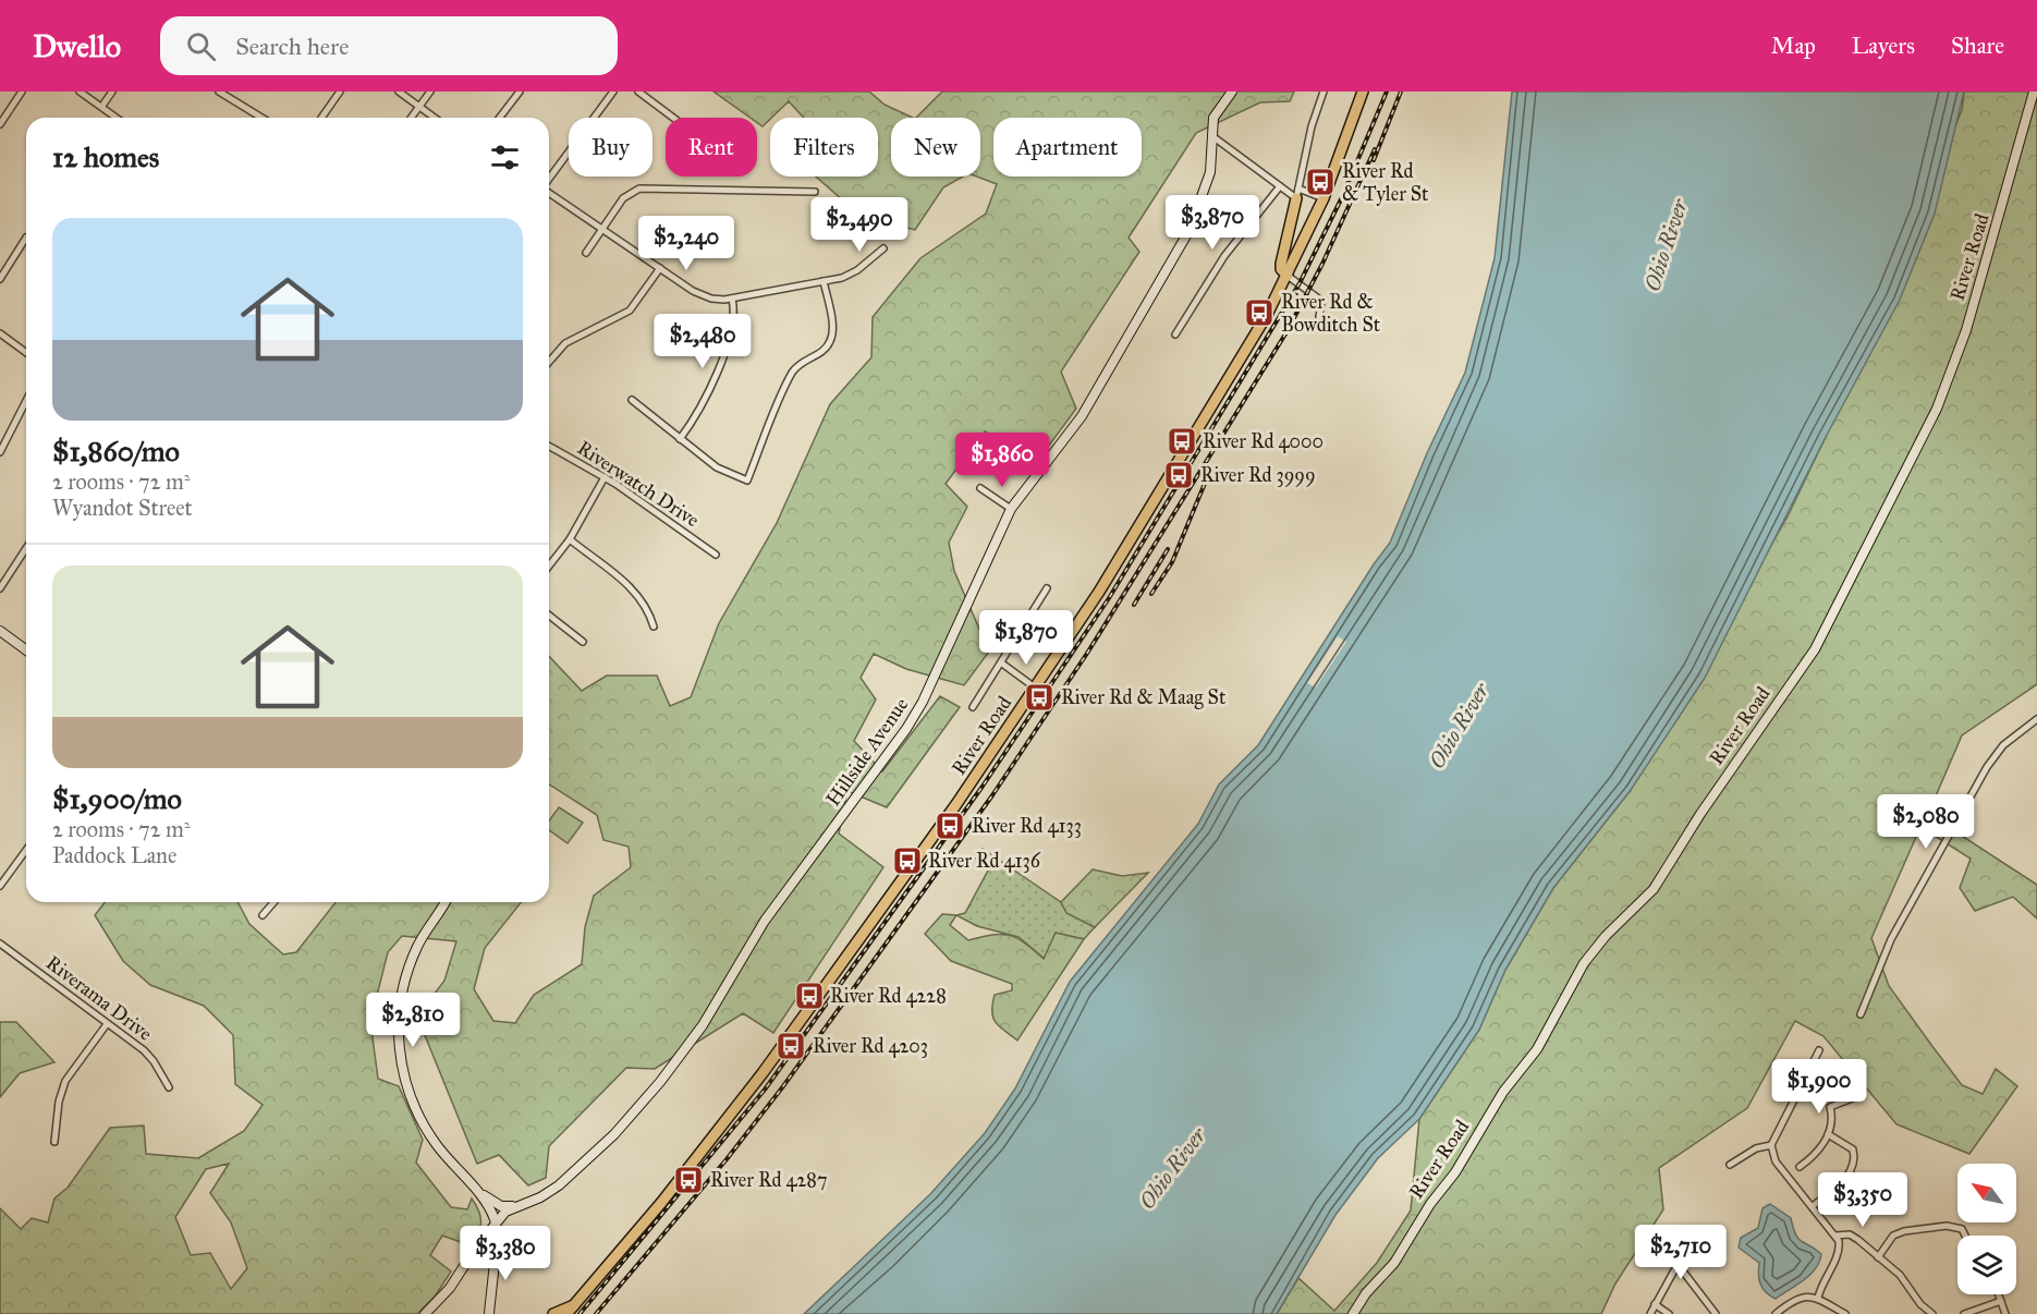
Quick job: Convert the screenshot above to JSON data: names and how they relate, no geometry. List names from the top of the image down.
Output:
{
  "streets": {
    "main road": ["River Road"],
    "street": ["Riverwatch Drive", "Hillside Avenue", "Riverama Drive"]
  },
  "water": ["Ohio River"],
  "places": {
    "bus stop": [
      "River Rd & Tyler St",
      "River Rd & Bowditch St",
      "River Rd 4000",
      "River Rd 3999",
      "River Rd & Maag St",
      "River Rd 4133",
      "River Rd 4136",
      "River Rd 4228",
      "River Rd 4203",
      "River Rd 4287"
    ]
  },
  "north": "top left",
  "page": {
    "header": "Dwello",
    "search": "Search here",
    "nav": ["Map", "Layers", "Share"],
    "chip": [
      "Buy",
      "Rent",
      "Filters",
      "New",
      "Apartment"
    ],
    "heading": "12 homes",
    "price": [
      "$3,870",
      "$2,490",
      "$2,240",
      "$2,480",
      "$1,860",
      "$1,870",
      "$2,080",
      "$2,810",
      "$1,900",
      "$3,350",
      "$2,710",
      "$3,380"
    ],
    "list": [
      {
        "name": "$1,860/mo",
        "note": "2 rooms · 72 m² · Wyandot Street"
      },
      {
        "name": "$1,900/mo",
        "note": "2 rooms · 72 m² · Paddock Lane"
      }
    ]
  }
}
